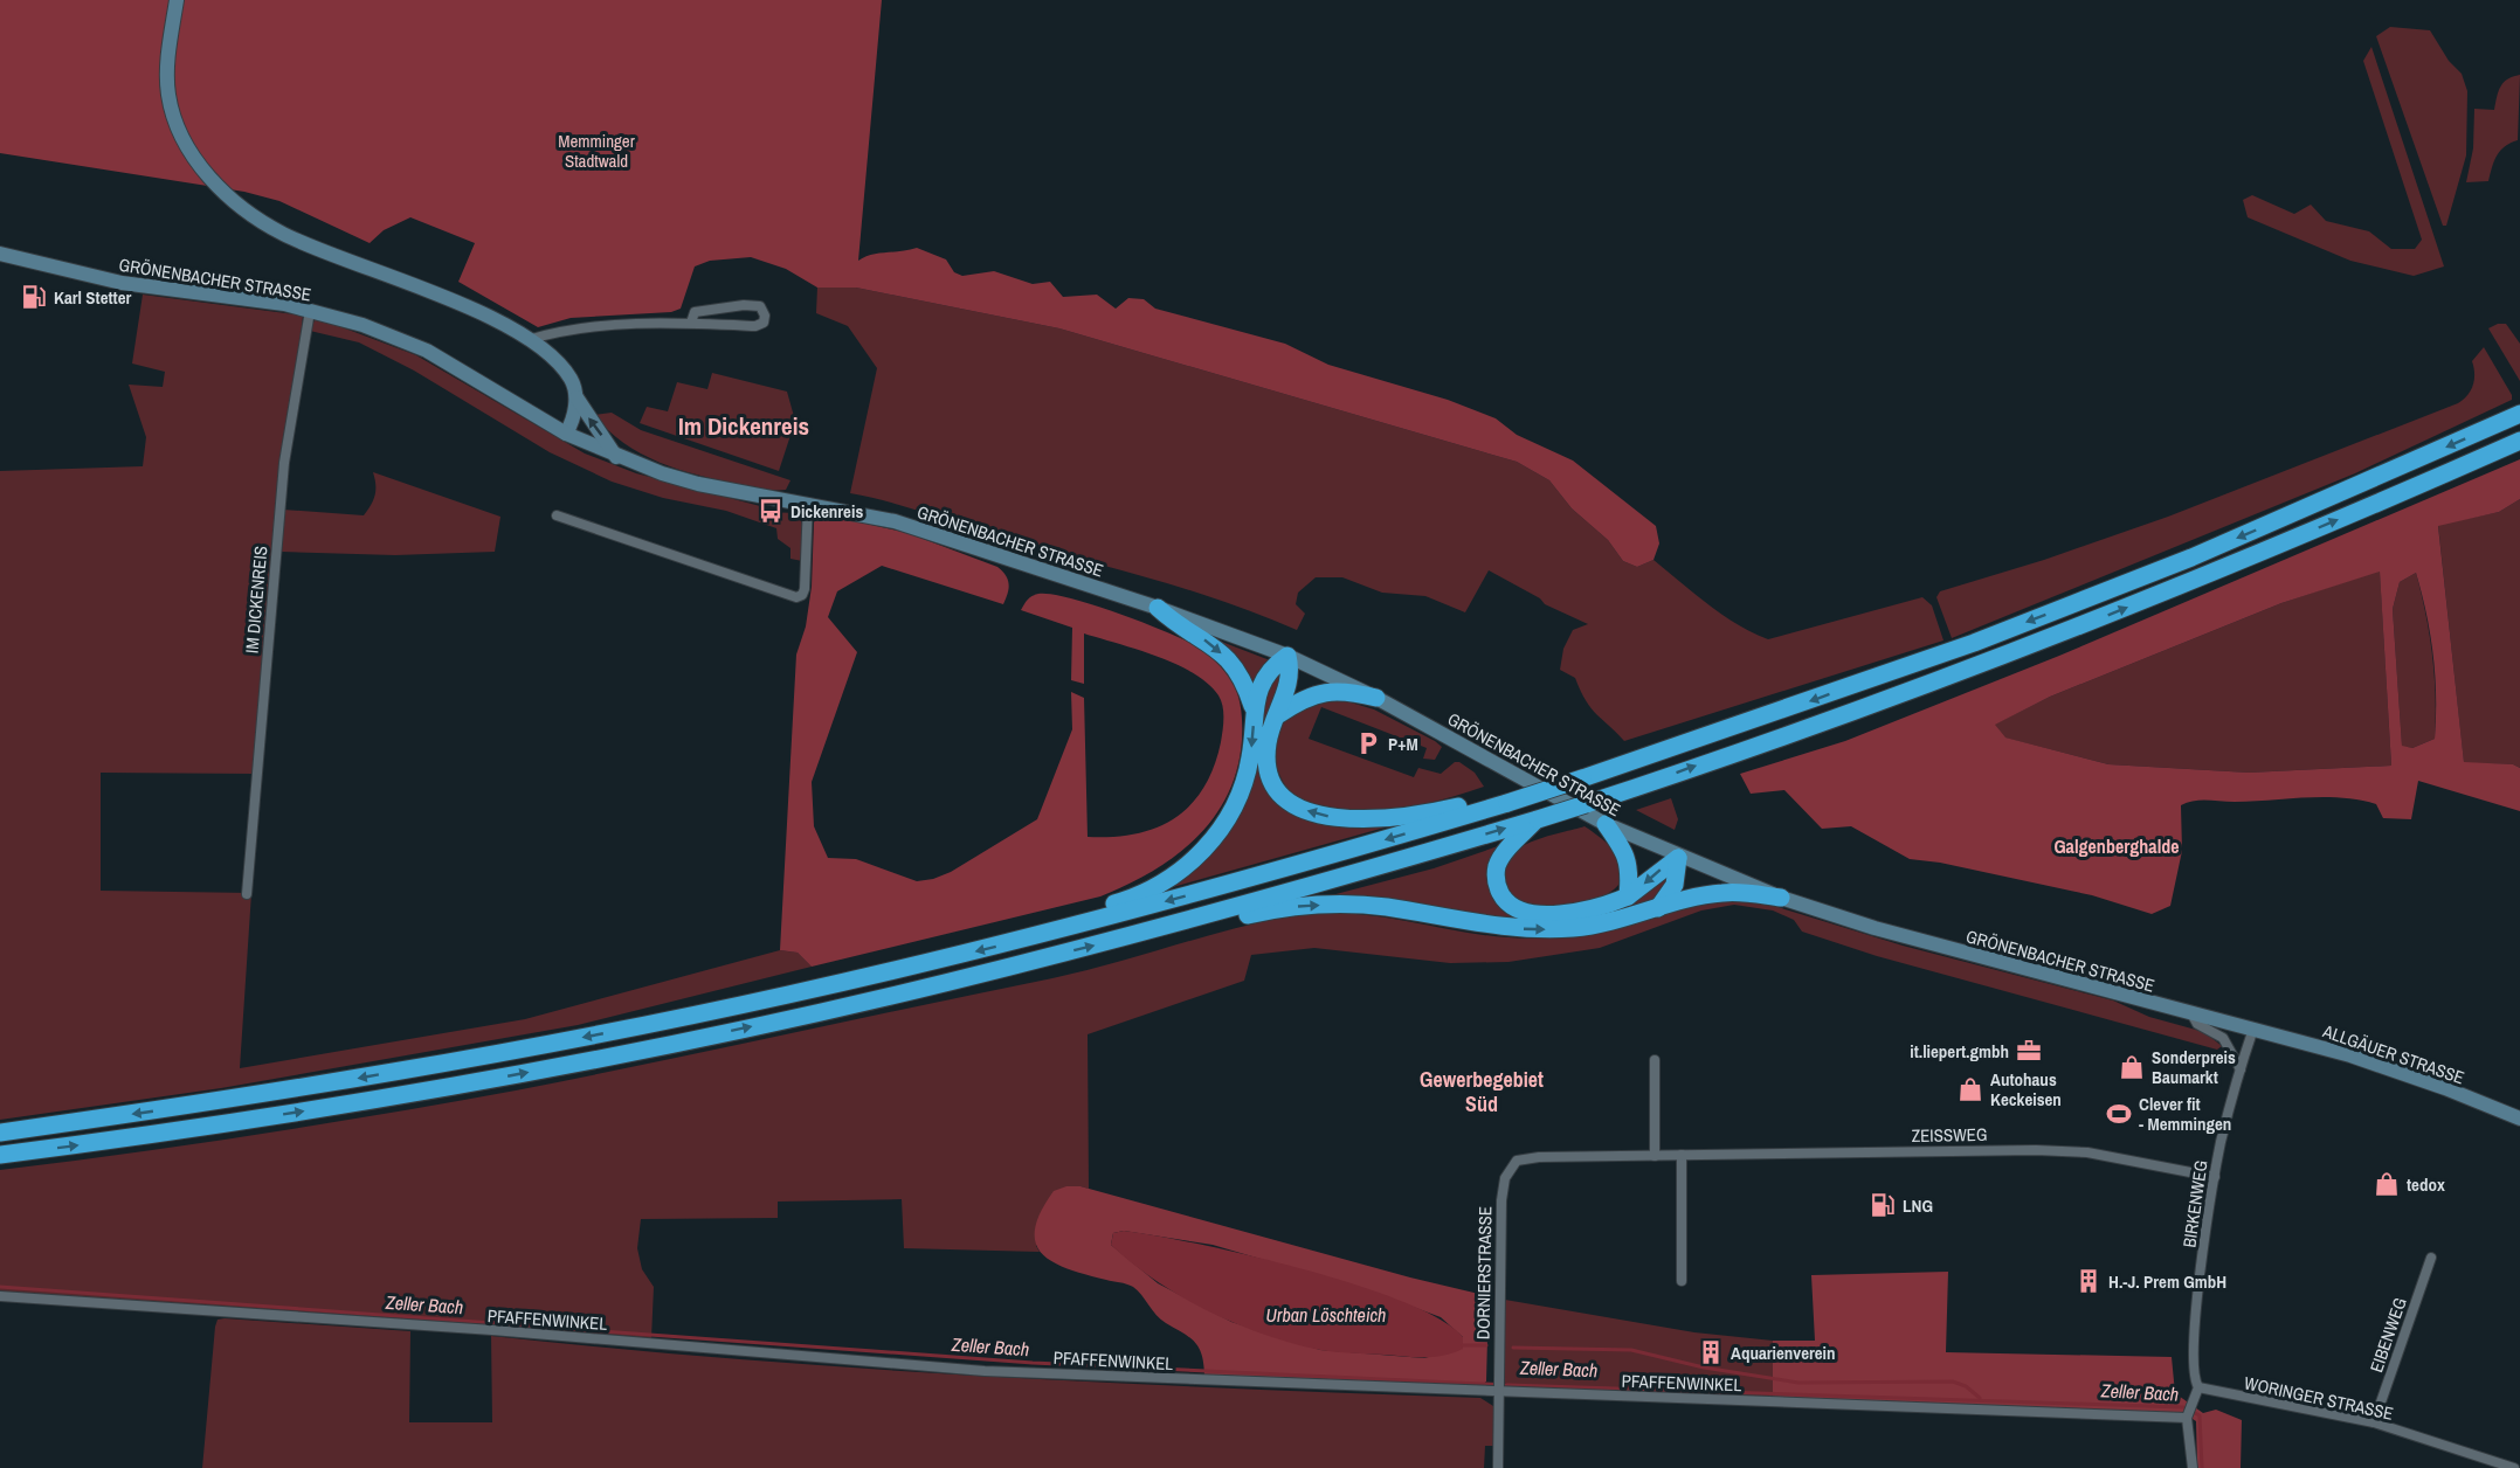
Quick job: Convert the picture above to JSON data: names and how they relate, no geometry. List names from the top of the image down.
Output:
{
  "streets": {
    "main road": ["GRÖNENBACHER STRASSE", "ALLGÄUER STRASSE"],
    "street": [
      "IM DICKENREIS",
      "ZEISSWEG",
      "BIRKENWEG",
      "DORNIERSTRASSE",
      "PFAFFENWINKEL",
      "EIBENWEG",
      "WORINGER STRASSE"
    ]
  },
  "crossings": [
    ["GRÖNENBACHER STRASSE", "IM DICKENREIS"],
    ["GRÖNENBACHER STRASSE", "ALLGÄUER STRASSE"],
    ["GRÖNENBACHER STRASSE", "BIRKENWEG"],
    ["ALLGÄUER STRASSE", "BIRKENWEG"],
    ["ZEISSWEG", "BIRKENWEG"],
    ["ZEISSWEG", "DORNIERSTRASSE"],
    ["BIRKENWEG", "WORINGER STRASSE"],
    ["DORNIERSTRASSE", "PFAFFENWINKEL"],
    ["EIBENWEG", "WORINGER STRASSE"]
  ],
  "districts": ["Im Dickenreis", "Galgenberghalde", "Gewerbegebiet Süd"],
  "water": ["Zeller Bach", "Urban Löschteich"],
  "parks": ["Memminger Stadtwald"],
  "places": {
    "fuel station": ["Karl Stetter", "LNG"],
    "bus stop": ["Dickenreis"],
    "parking": ["P+M"],
    "office": ["it.liepert.gmbh"],
    "shop": ["Sonderpreis Baumarkt", "Autohaus Keckeisen", "tedox"],
    "sports": ["Clever fit - Memmingen"],
    "building": ["H.-J. Prem GmbH", "Aquarienverein"]
  }
}
